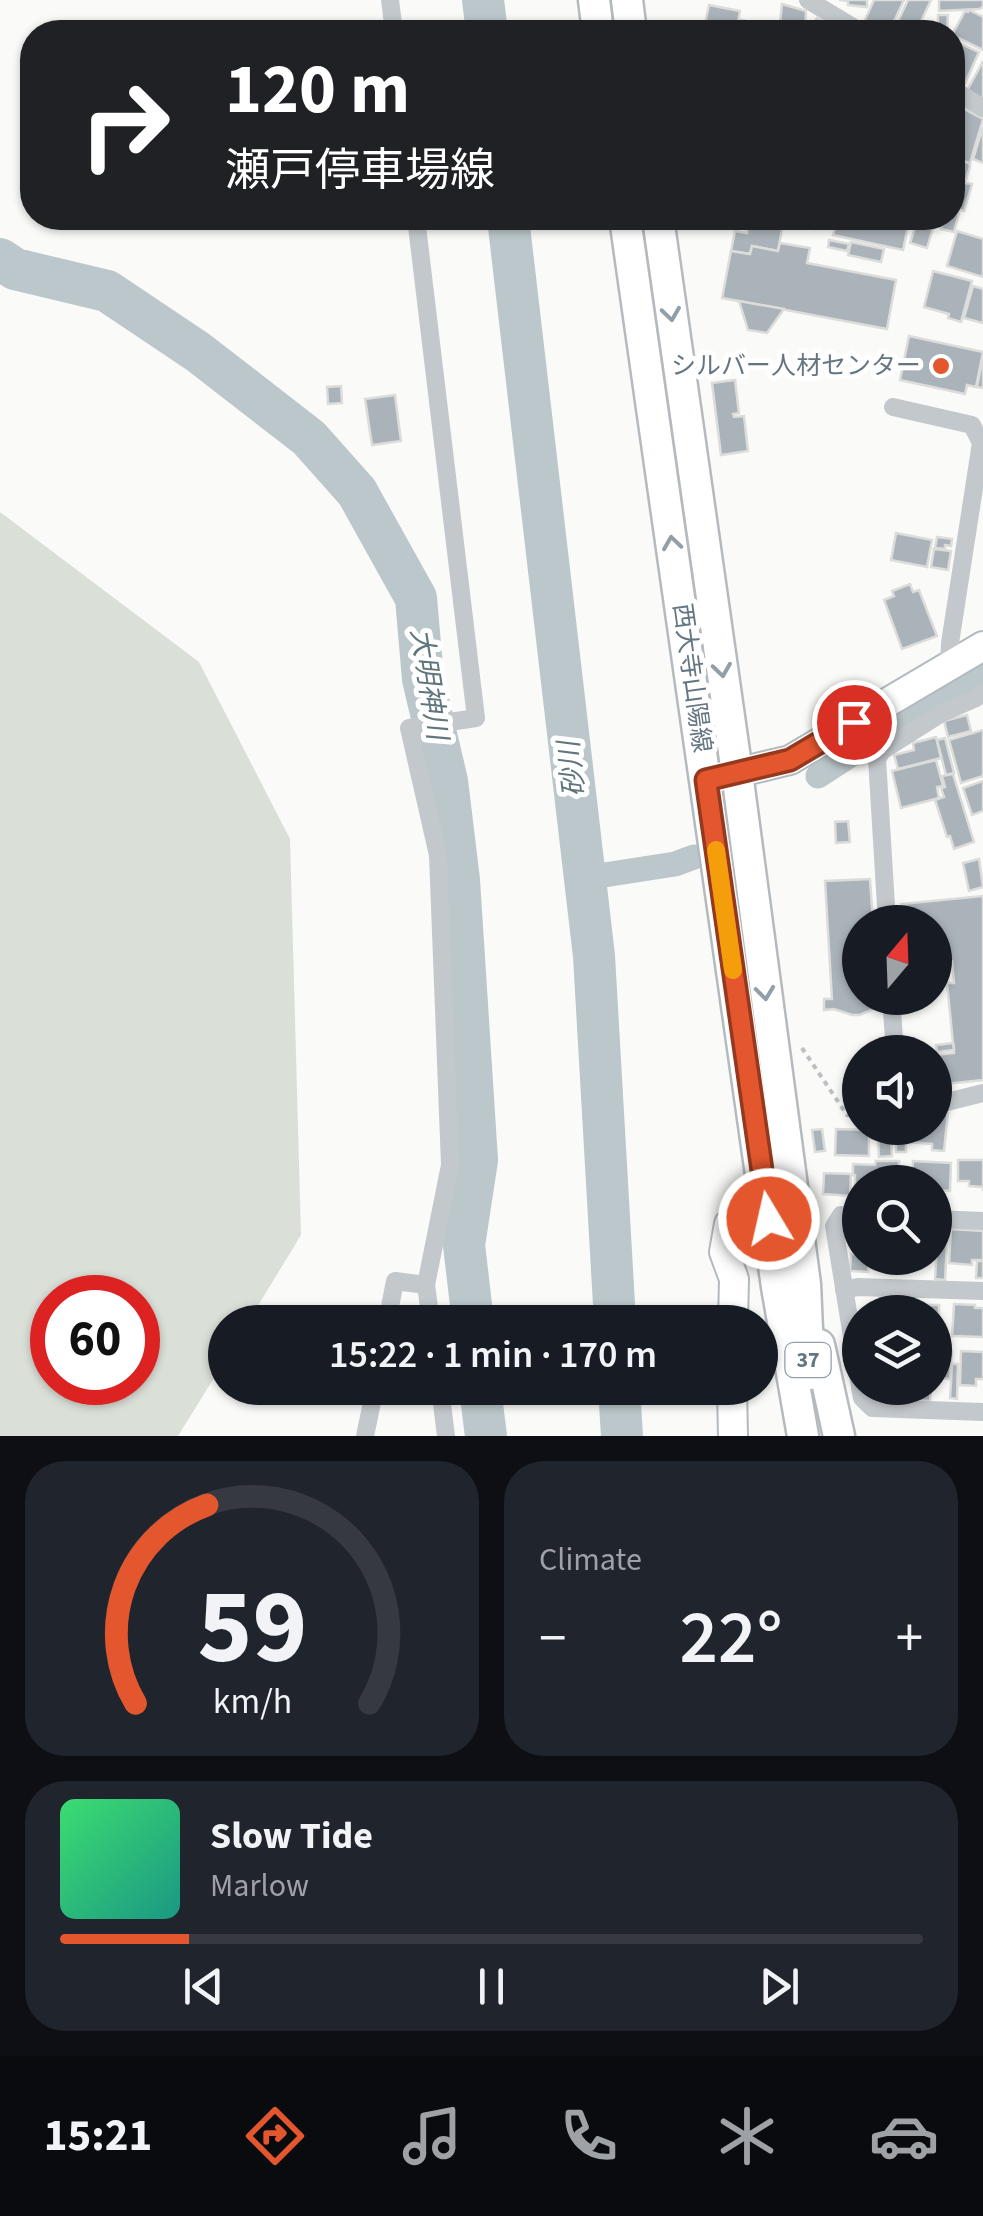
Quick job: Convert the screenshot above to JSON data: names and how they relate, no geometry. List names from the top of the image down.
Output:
{
  "streets": {
    "main road": ["西大寺山陽線", "37"]
  },
  "water": ["大明神川", "砂川"],
  "places": ["シルバー人材センター"],
  "north": "top",
  "page": {
    "turn": ["120 m", "瀬戸停車場線"],
    "limit": "60",
    "trip": "15:22 · 1 min · 170 m",
    "tile": "Climate",
    "heat": ["−", "22°", "+"],
    "song": ["Slow Tide", "Marlow"],
    "tabs": "15:21",
    "gauge": ["59", "km/h"]
  }
}
